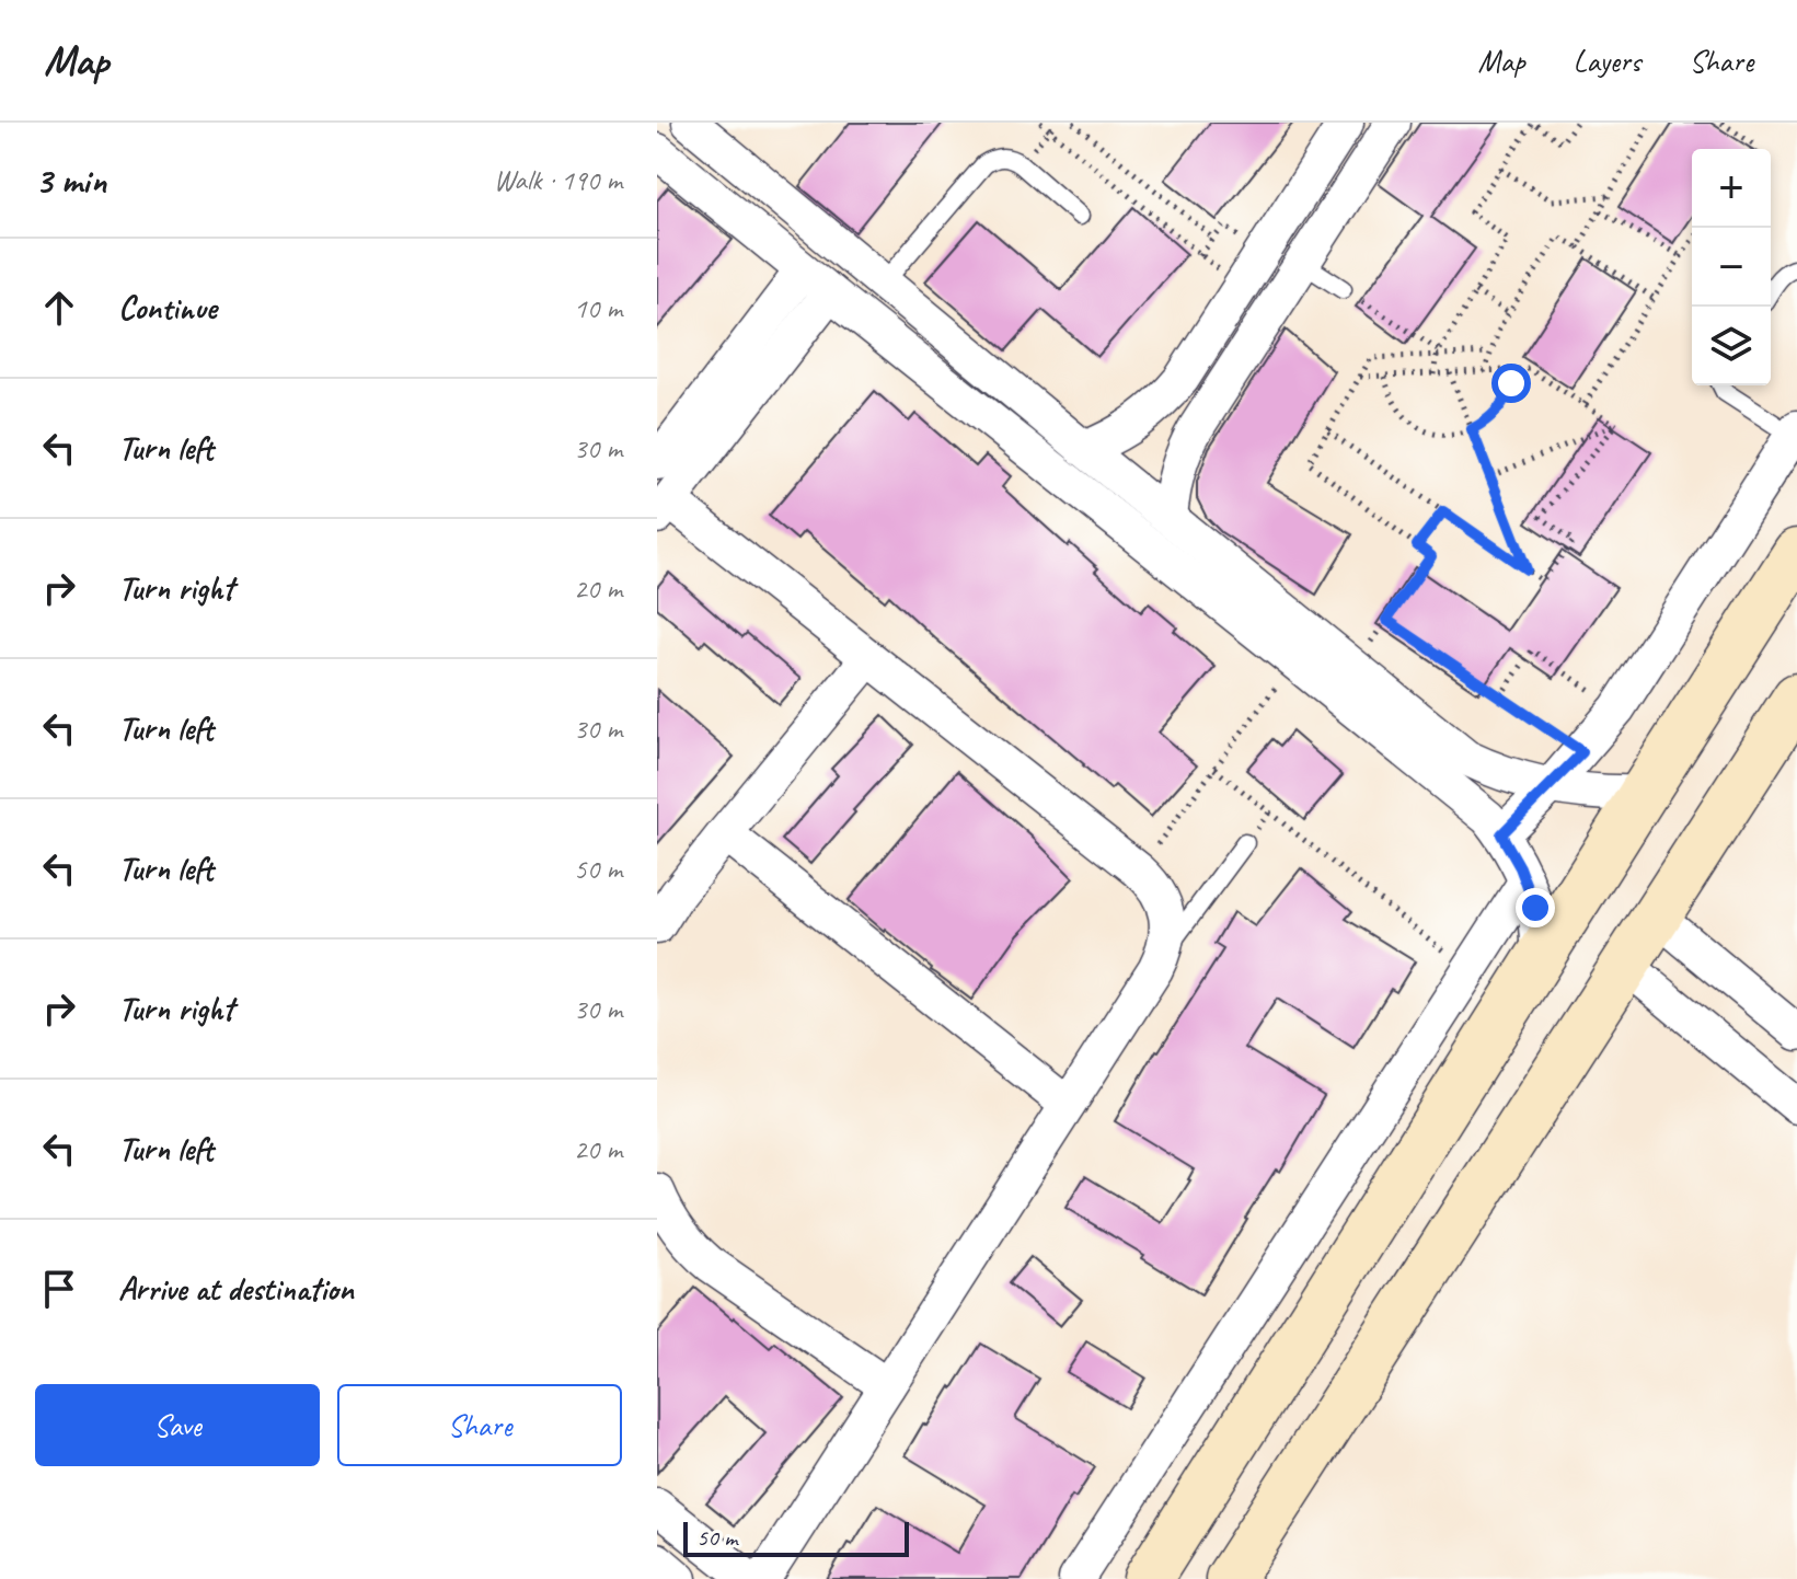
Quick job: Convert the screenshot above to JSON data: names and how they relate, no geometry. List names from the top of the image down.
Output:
{
  "scale_bar": "50 m",
  "page": {
    "header": "Map",
    "nav": ["Map", "Layers", "Share"],
    "heading": ["3 min", "Walk · 190 m"],
    "map_buttons": ["+", "−"],
    "list": [
      ["Continue", "10 m"],
      ["Turn left", "30 m"],
      ["Turn right", "20 m"],
      ["Turn left", "30 m"],
      ["Turn left", "50 m"],
      ["Turn right", "30 m"],
      ["Turn left", "20 m"],
      "Arrive at destination"
    ],
    "buttons": ["Save", "Share"],
    "scale": "50 m"
  }
}
